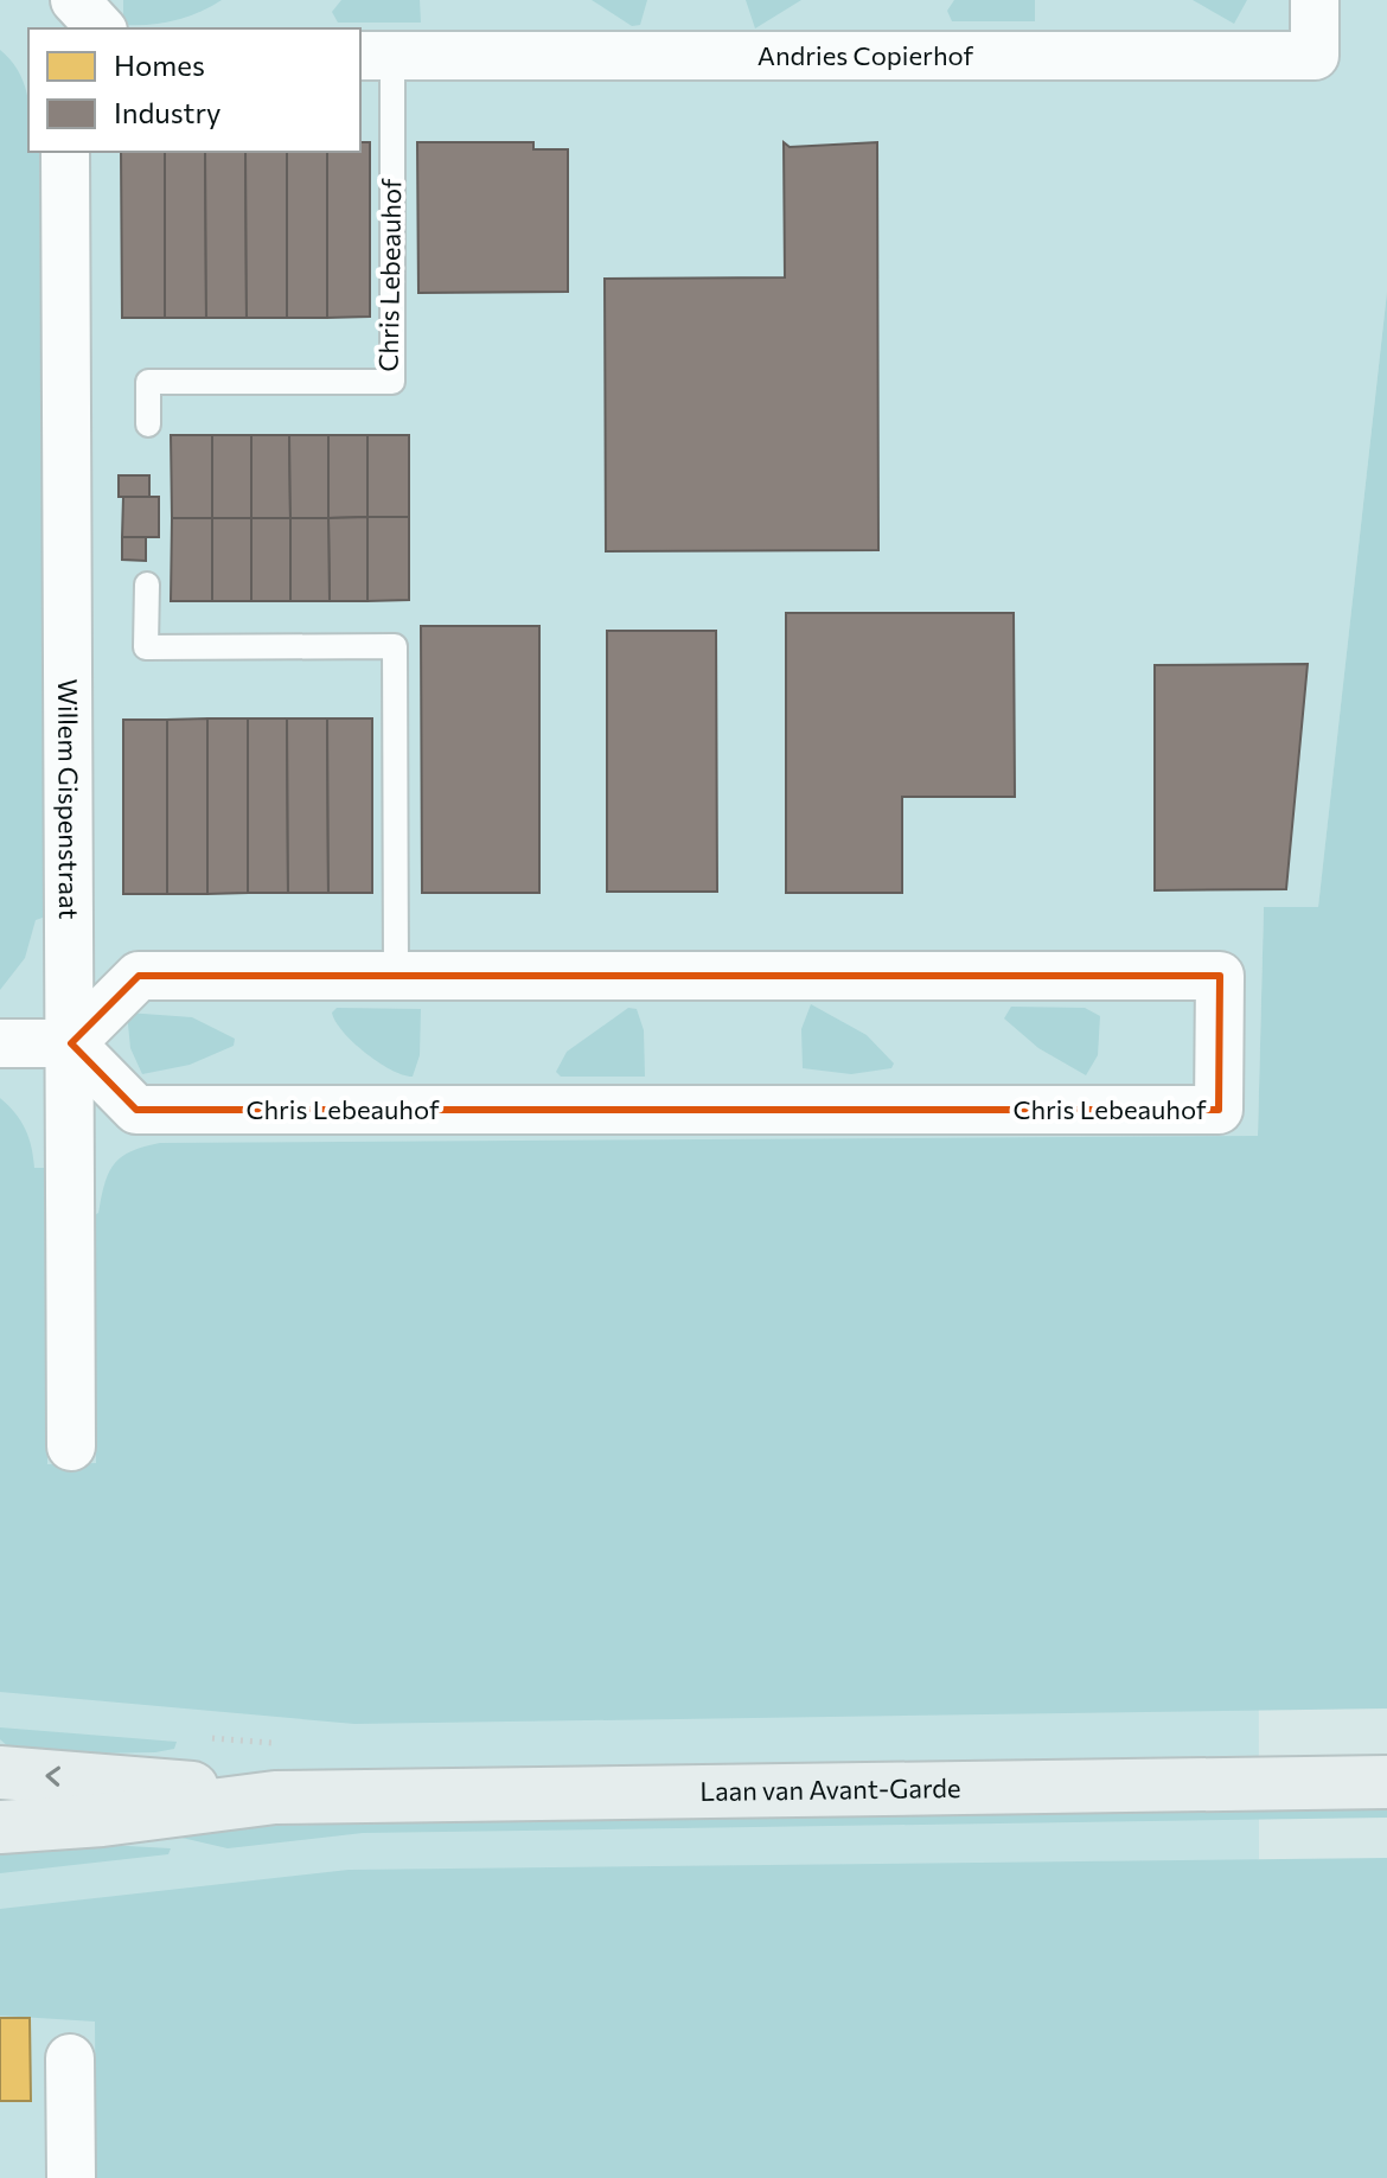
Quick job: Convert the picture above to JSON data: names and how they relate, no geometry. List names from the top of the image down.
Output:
{
  "streets": {
    "main road": ["Laan van Avant-Garde"],
    "street": ["Andries Copierhof", "Chris Lebeauhof", "Willem Gispenstraat"]
  },
  "crossings": [
    ["Andries Copierhof", "Chris Lebeauhof"],
    ["Chris Lebeauhof", "Willem Gispenstraat"]
  ],
  "legend": ["Homes", "Industry"]
}
